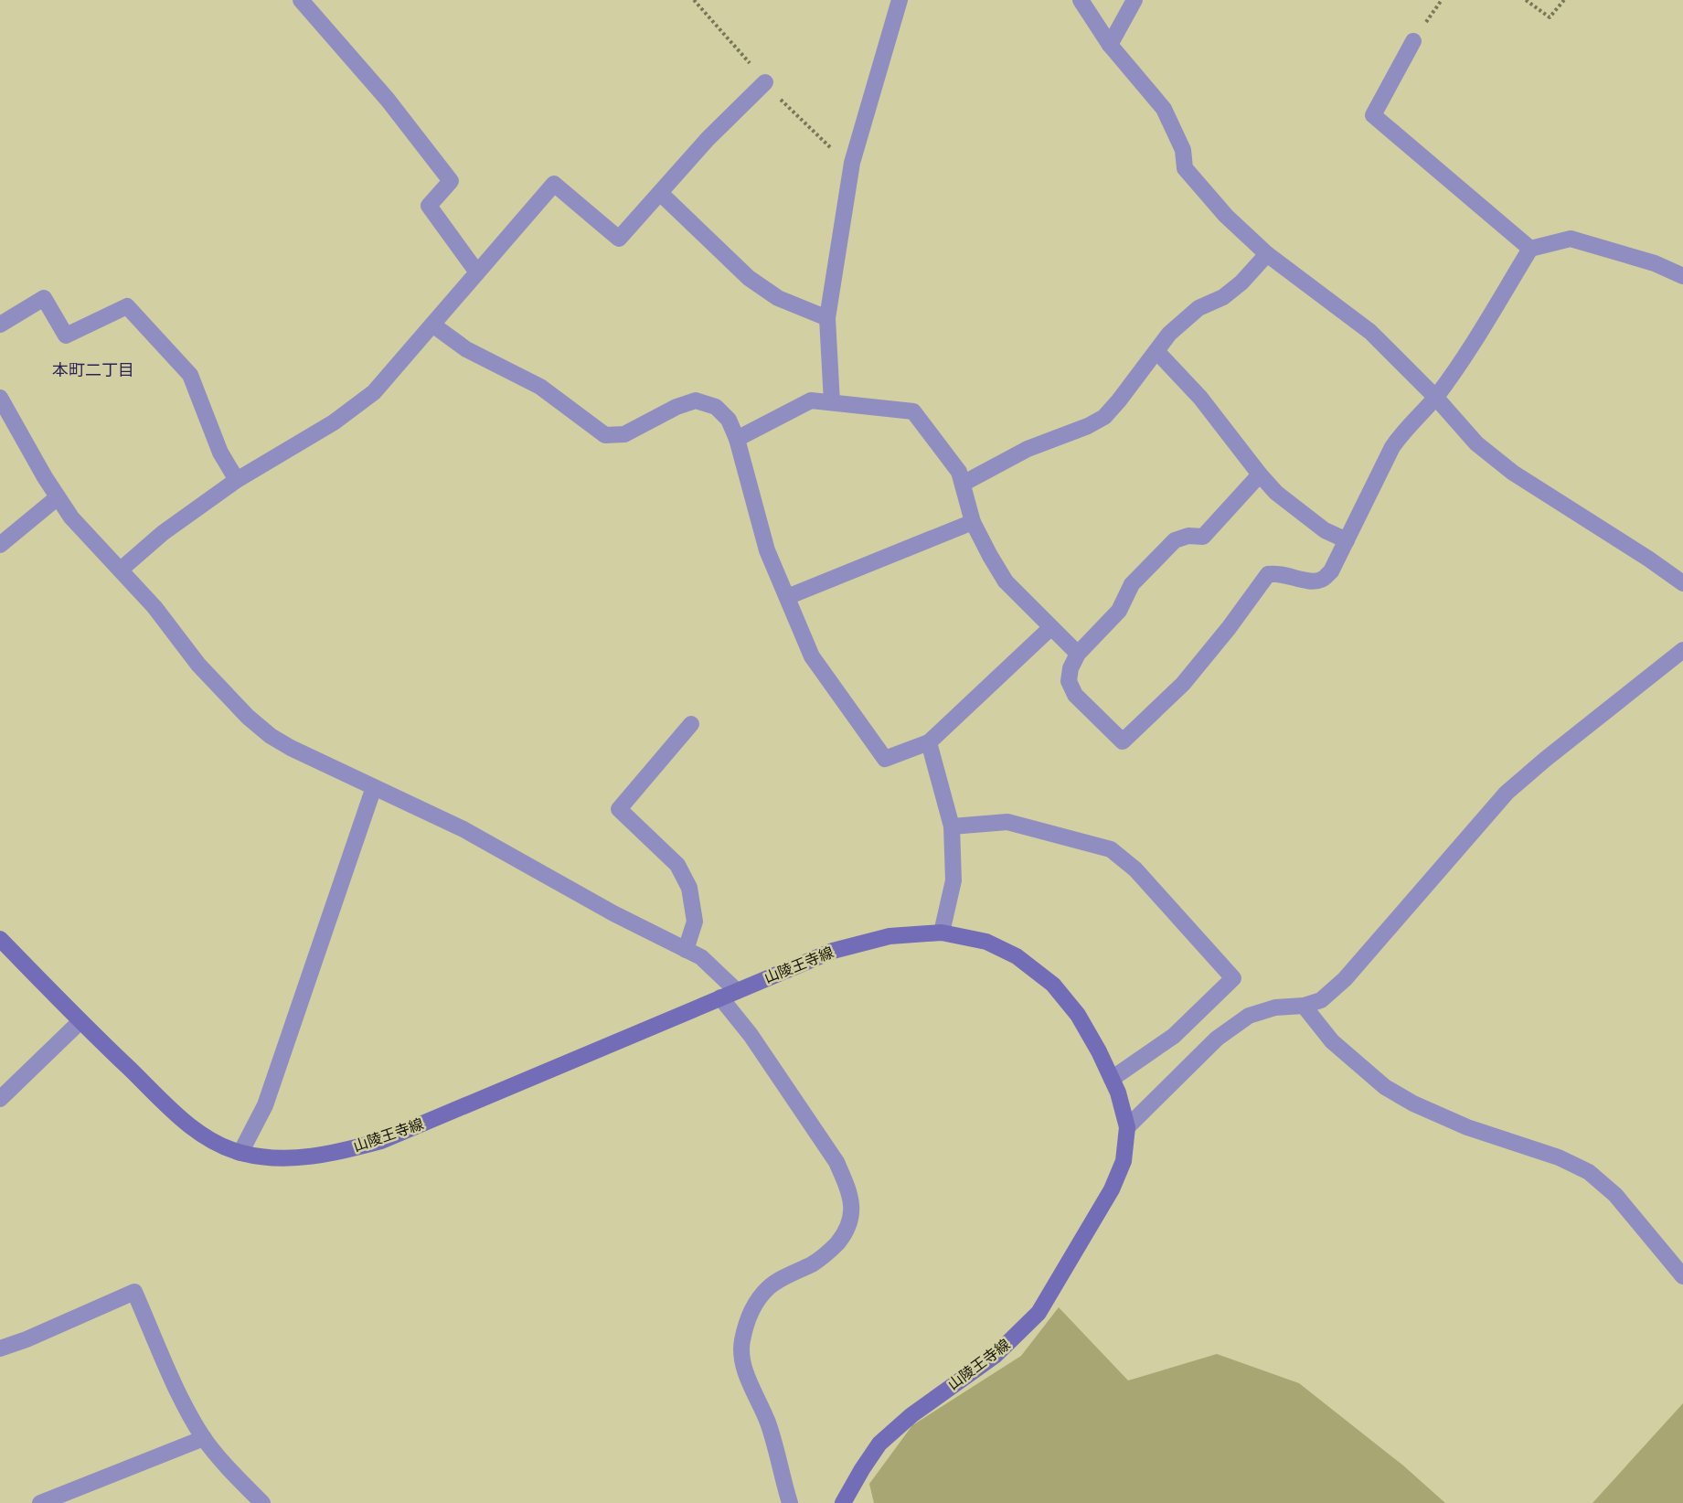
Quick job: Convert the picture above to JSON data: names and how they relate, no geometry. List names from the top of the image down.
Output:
{
  "streets": {
    "main road": ["山陵王寺線"]
  },
  "districts": ["本町二丁目"]
}
